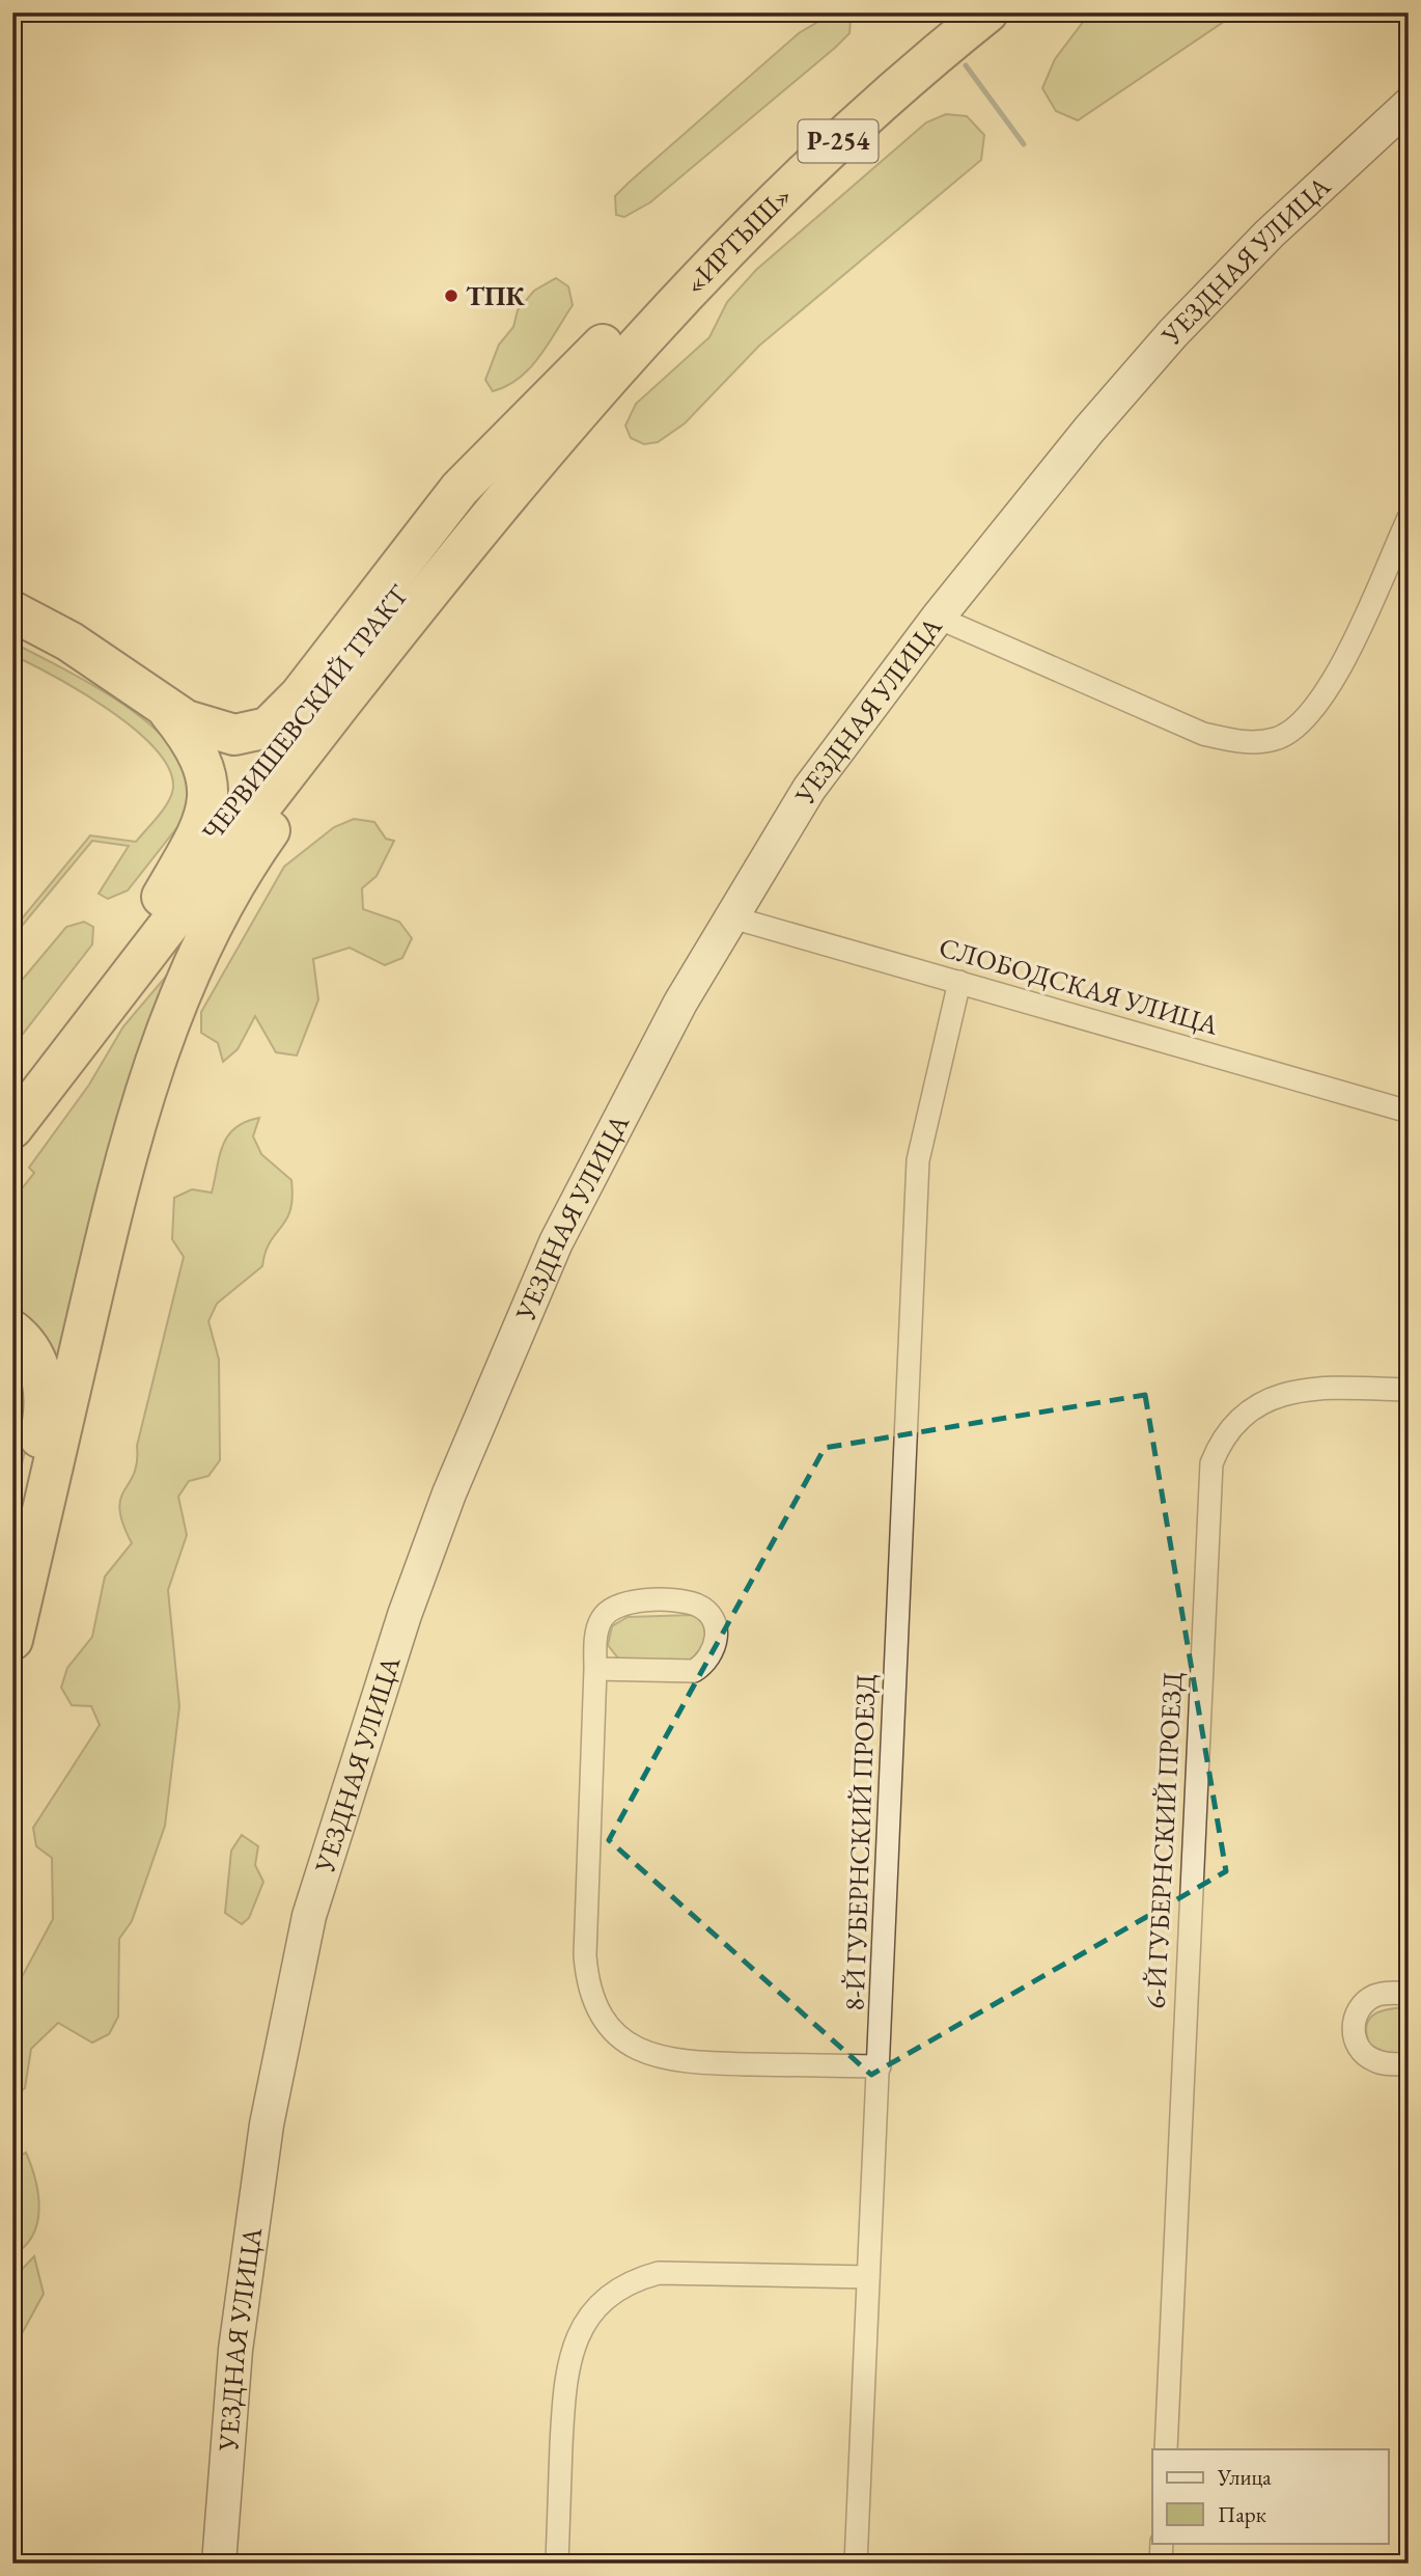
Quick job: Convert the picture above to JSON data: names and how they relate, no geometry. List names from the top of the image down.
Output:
{
  "streets": {
    "highway": ["Р-254", "«ИРТЫШ»", "ЧЕРВИШЕВСКИЙ ТРАКТ"],
    "street": [
      "УЕЗДНАЯ УЛИЦА",
      "СЛОБОДСКАЯ УЛИЦА",
      "6-Й ГУБЕРНСКИЙ ПРОЕЗД",
      "8-Й ГУБЕРНСКИЙ ПРОЕЗД"
    ]
  },
  "crossings": [
    ["«ИРТЫШ»", "ЧЕРВИШЕВСКИЙ ТРАКТ"],
    ["УЕЗДНАЯ УЛИЦА", "СЛОБОДСКАЯ УЛИЦА"],
    ["СЛОБОДСКАЯ УЛИЦА", "8-Й ГУБЕРНСКИЙ ПРОЕЗД"]
  ],
  "places": ["ТПК"],
  "legend": ["Улица", "Парк"]
}
